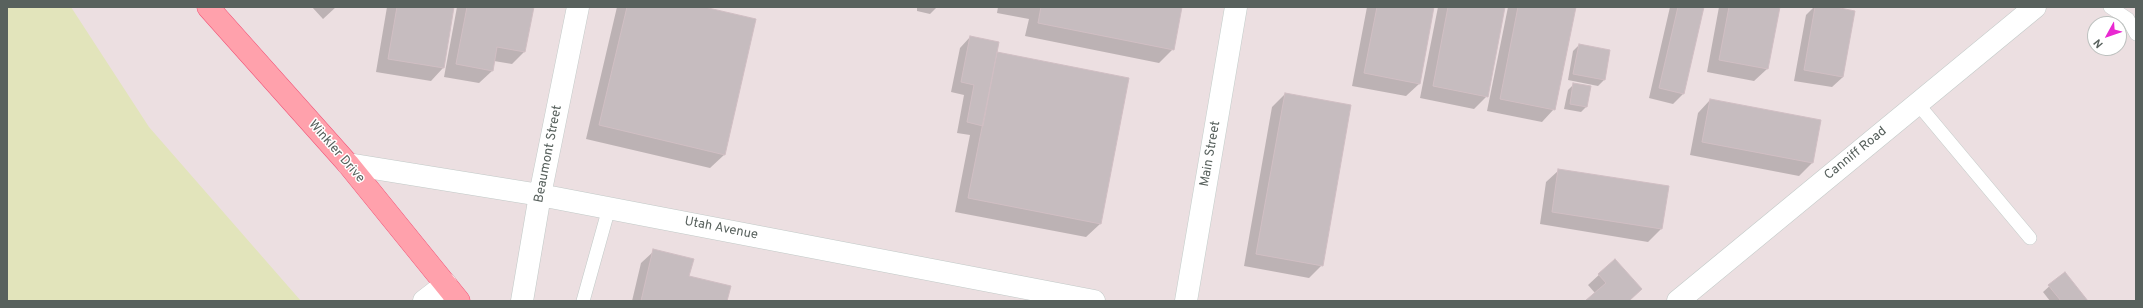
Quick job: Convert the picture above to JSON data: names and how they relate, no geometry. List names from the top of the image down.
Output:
{
  "streets": {
    "main road": ["Winkler Drive"],
    "street": [
      "Beaumont Street",
      "Main Street",
      "Canniff Road",
      "Utah Avenue"
    ]
  },
  "crossings": [
    ["Winkler Drive", "Utah Avenue"],
    ["Beaumont Street", "Utah Avenue"]
  ],
  "north": "bottom left"
}
